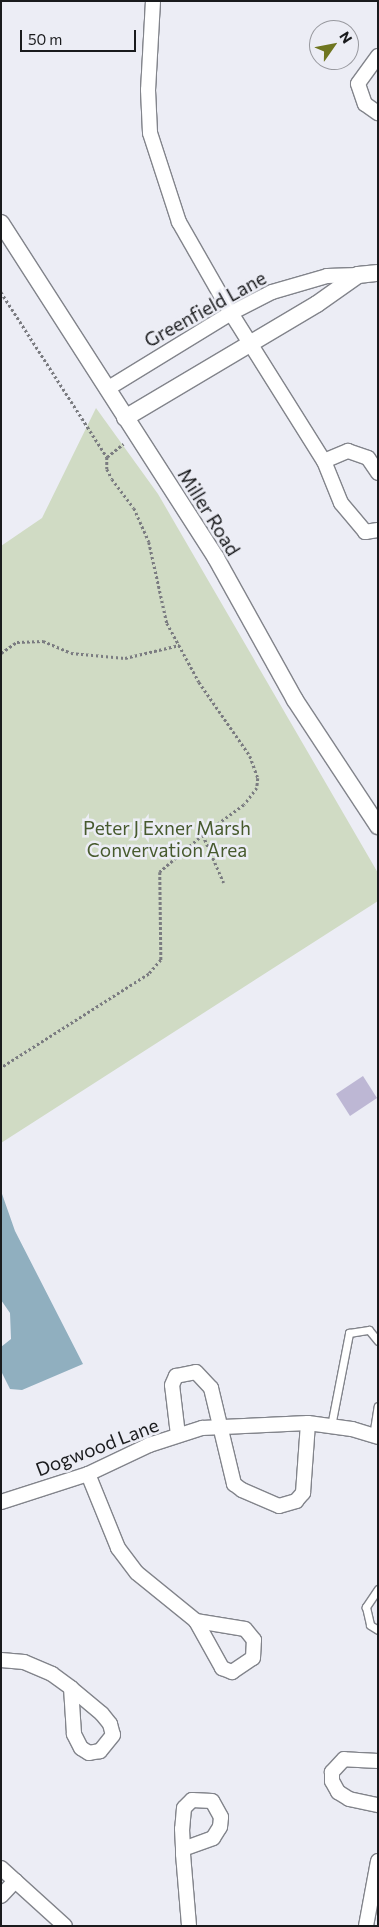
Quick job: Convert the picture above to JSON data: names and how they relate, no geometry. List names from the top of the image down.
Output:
{
  "streets": {
    "street": ["Greenfield Lane", "Miller Road", "Dogwood Lane"]
  },
  "crossings": [
    ["Greenfield Lane", "Miller Road"]
  ],
  "parks": ["Peter J Exner Marsh Convervation Area"],
  "scale_bar": "50 m",
  "north": "top right"
}
